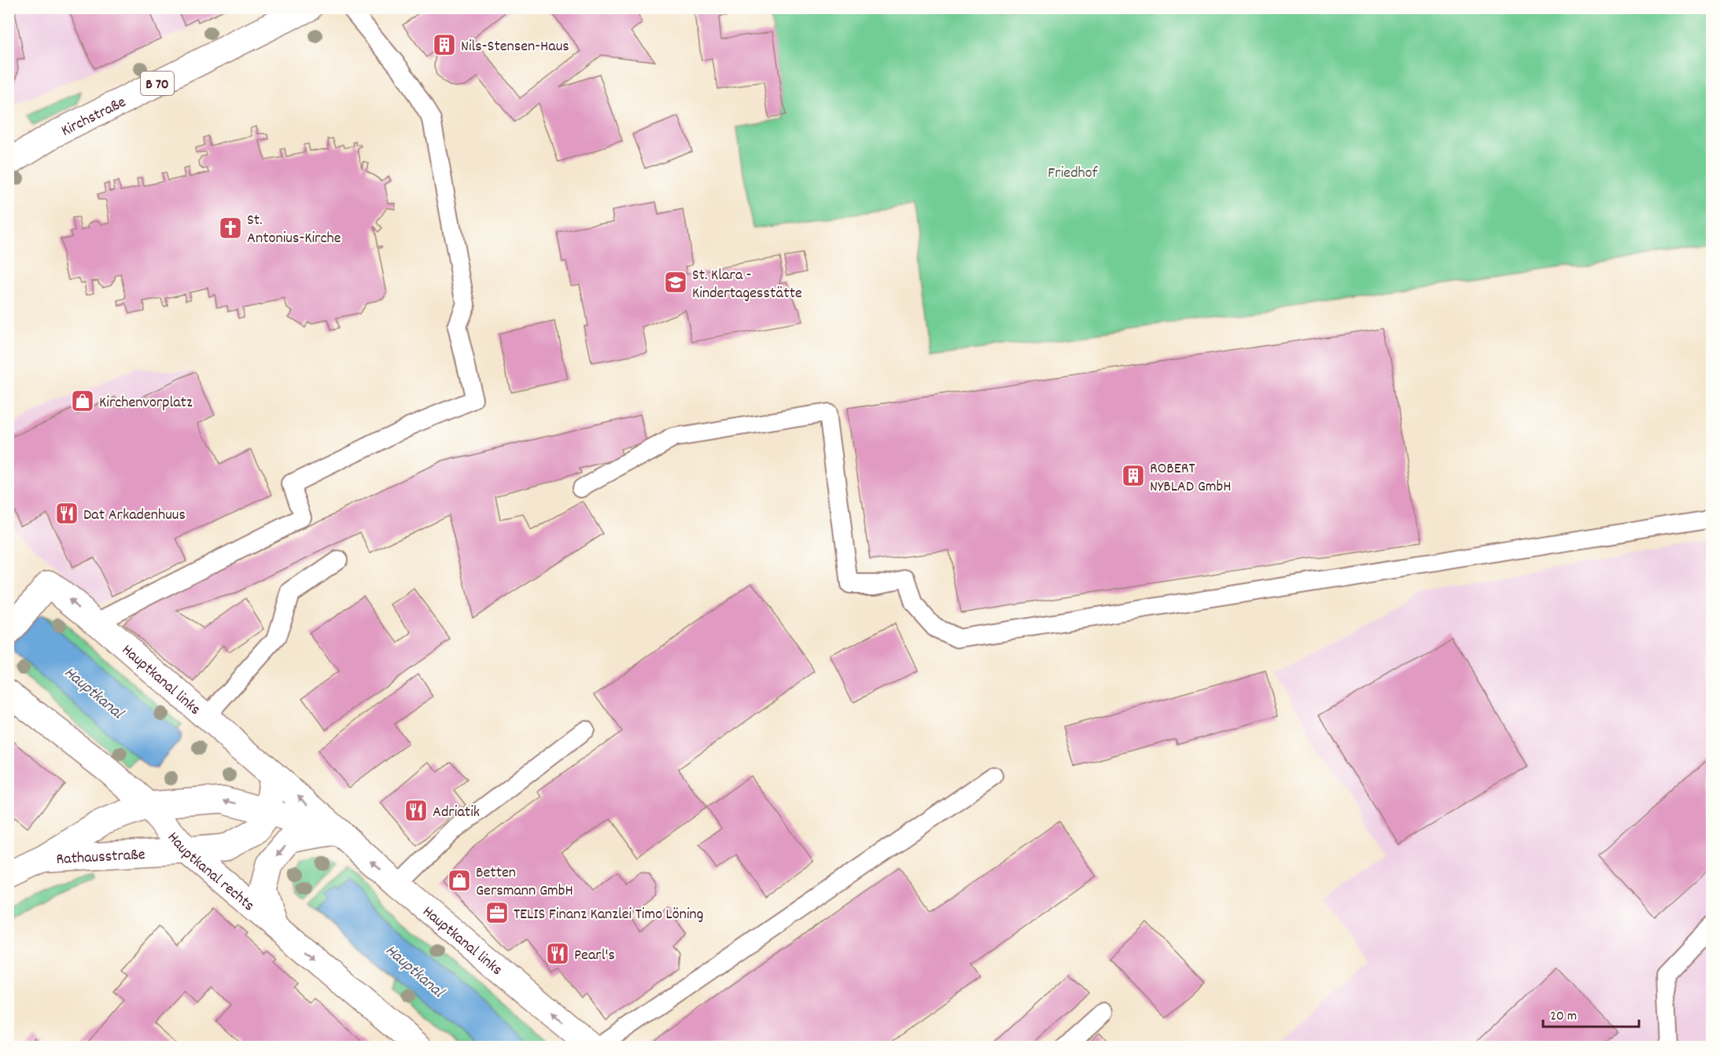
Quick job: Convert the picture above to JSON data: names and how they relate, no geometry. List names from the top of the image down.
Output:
{
  "streets": {
    "street": [
      "B 70",
      "Kirchstraße",
      "Hauptkanal links",
      "Rathausstraße",
      "Hauptkanal rechts"
    ]
  },
  "crossings": [
    ["Hauptkanal links", "Rathausstraße"],
    ["Hauptkanal links", "Hauptkanal rechts"],
    ["Rathausstraße", "Hauptkanal rechts"]
  ],
  "water": ["Hauptkanal"],
  "parks": ["Friedhof"],
  "places": {
    "building": ["Nils-Stensen-Haus", "ROBERT NYBLAD GmbH"],
    "church": ["St. Antonius-Kirche"],
    "school or university": ["St. Klara - Kindertagesstätte"],
    "shop": ["Kirchenvorplatz", "Betten Gersmann GmbH"],
    "restaurant": ["Dat Arkadenhuus", "Adriatik", "Pearl's"],
    "office": ["TELIS Finanz Kanzlei Timo Löning"]
  },
  "scale_bar": "20 m"
}
